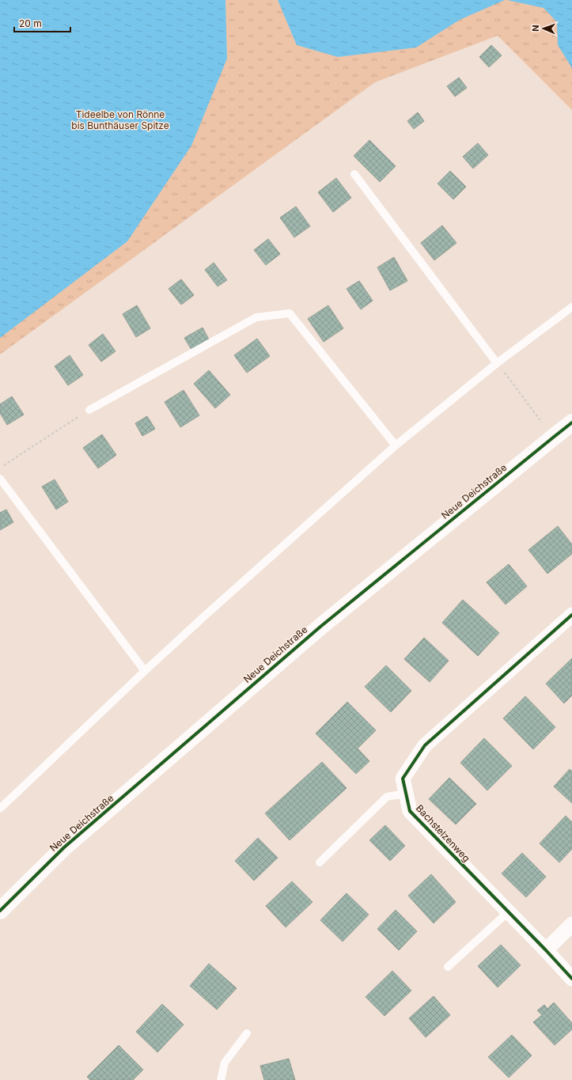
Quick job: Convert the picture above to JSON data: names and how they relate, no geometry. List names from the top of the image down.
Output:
{
  "streets": {
    "street": ["Neue Deichstraße", "Bachstelzenweg"]
  },
  "parks": ["Tideelbe von Rönne bis Bunthäuser Spitze"],
  "scale_bar": "20 m",
  "north": "left"
}
